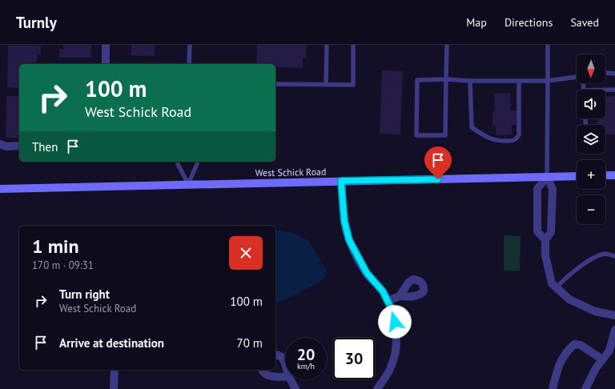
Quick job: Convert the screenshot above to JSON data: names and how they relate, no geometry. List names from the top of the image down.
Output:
{
  "streets": {
    "street": ["West Schick Road"]
  },
  "north": "bottom",
  "page": {
    "header": "Turnly",
    "nav": ["Map", "Directions", "Saved"],
    "map_buttons": ["+", "−"],
    "turn": ["100 m", "West Schick Road"],
    "then": "Then",
    "heading": ["1 min", "170 m · 09:31"],
    "list": [
      {
        "name": "Turn right",
        "note": "West Schick Road",
        "value": "100 m"
      },
      {
        "name": "Arrive at destination",
        "value": "70 m"
      }
    ],
    "speed": "20 km/h",
    "limit": "30"
  }
}
